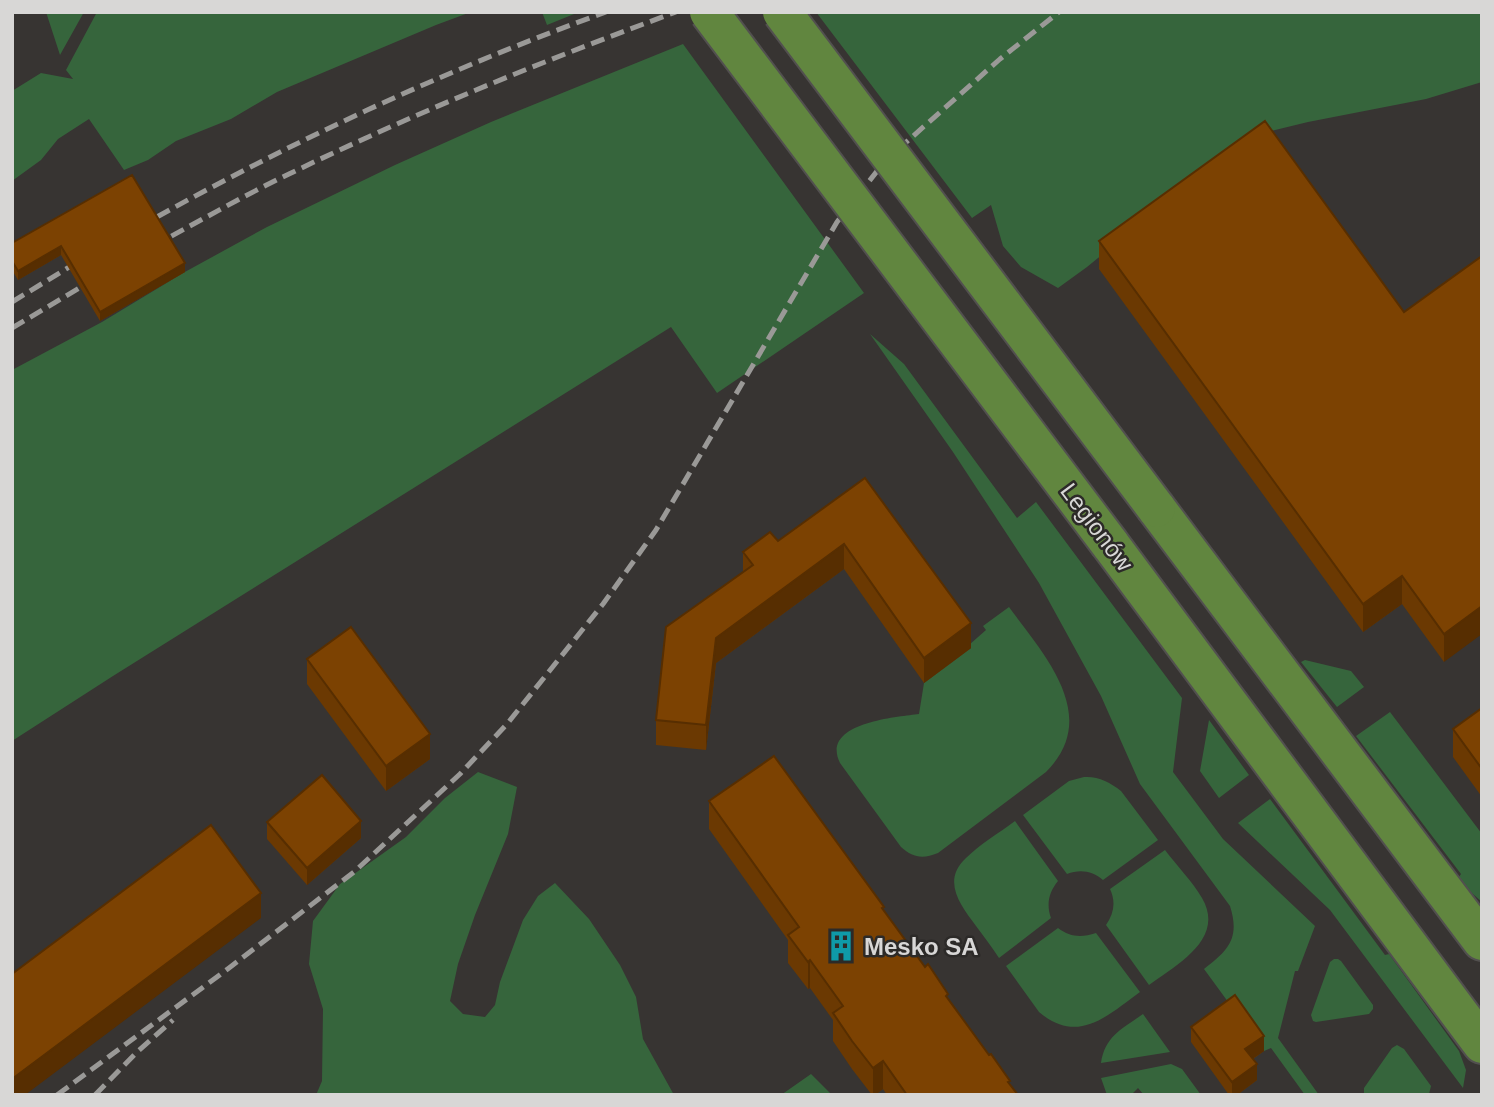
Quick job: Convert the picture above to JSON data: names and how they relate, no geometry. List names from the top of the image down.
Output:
{
  "streets": {
    "main road": ["Legionów"]
  },
  "places": {
    "building": ["Mesko SA"]
  }
}
